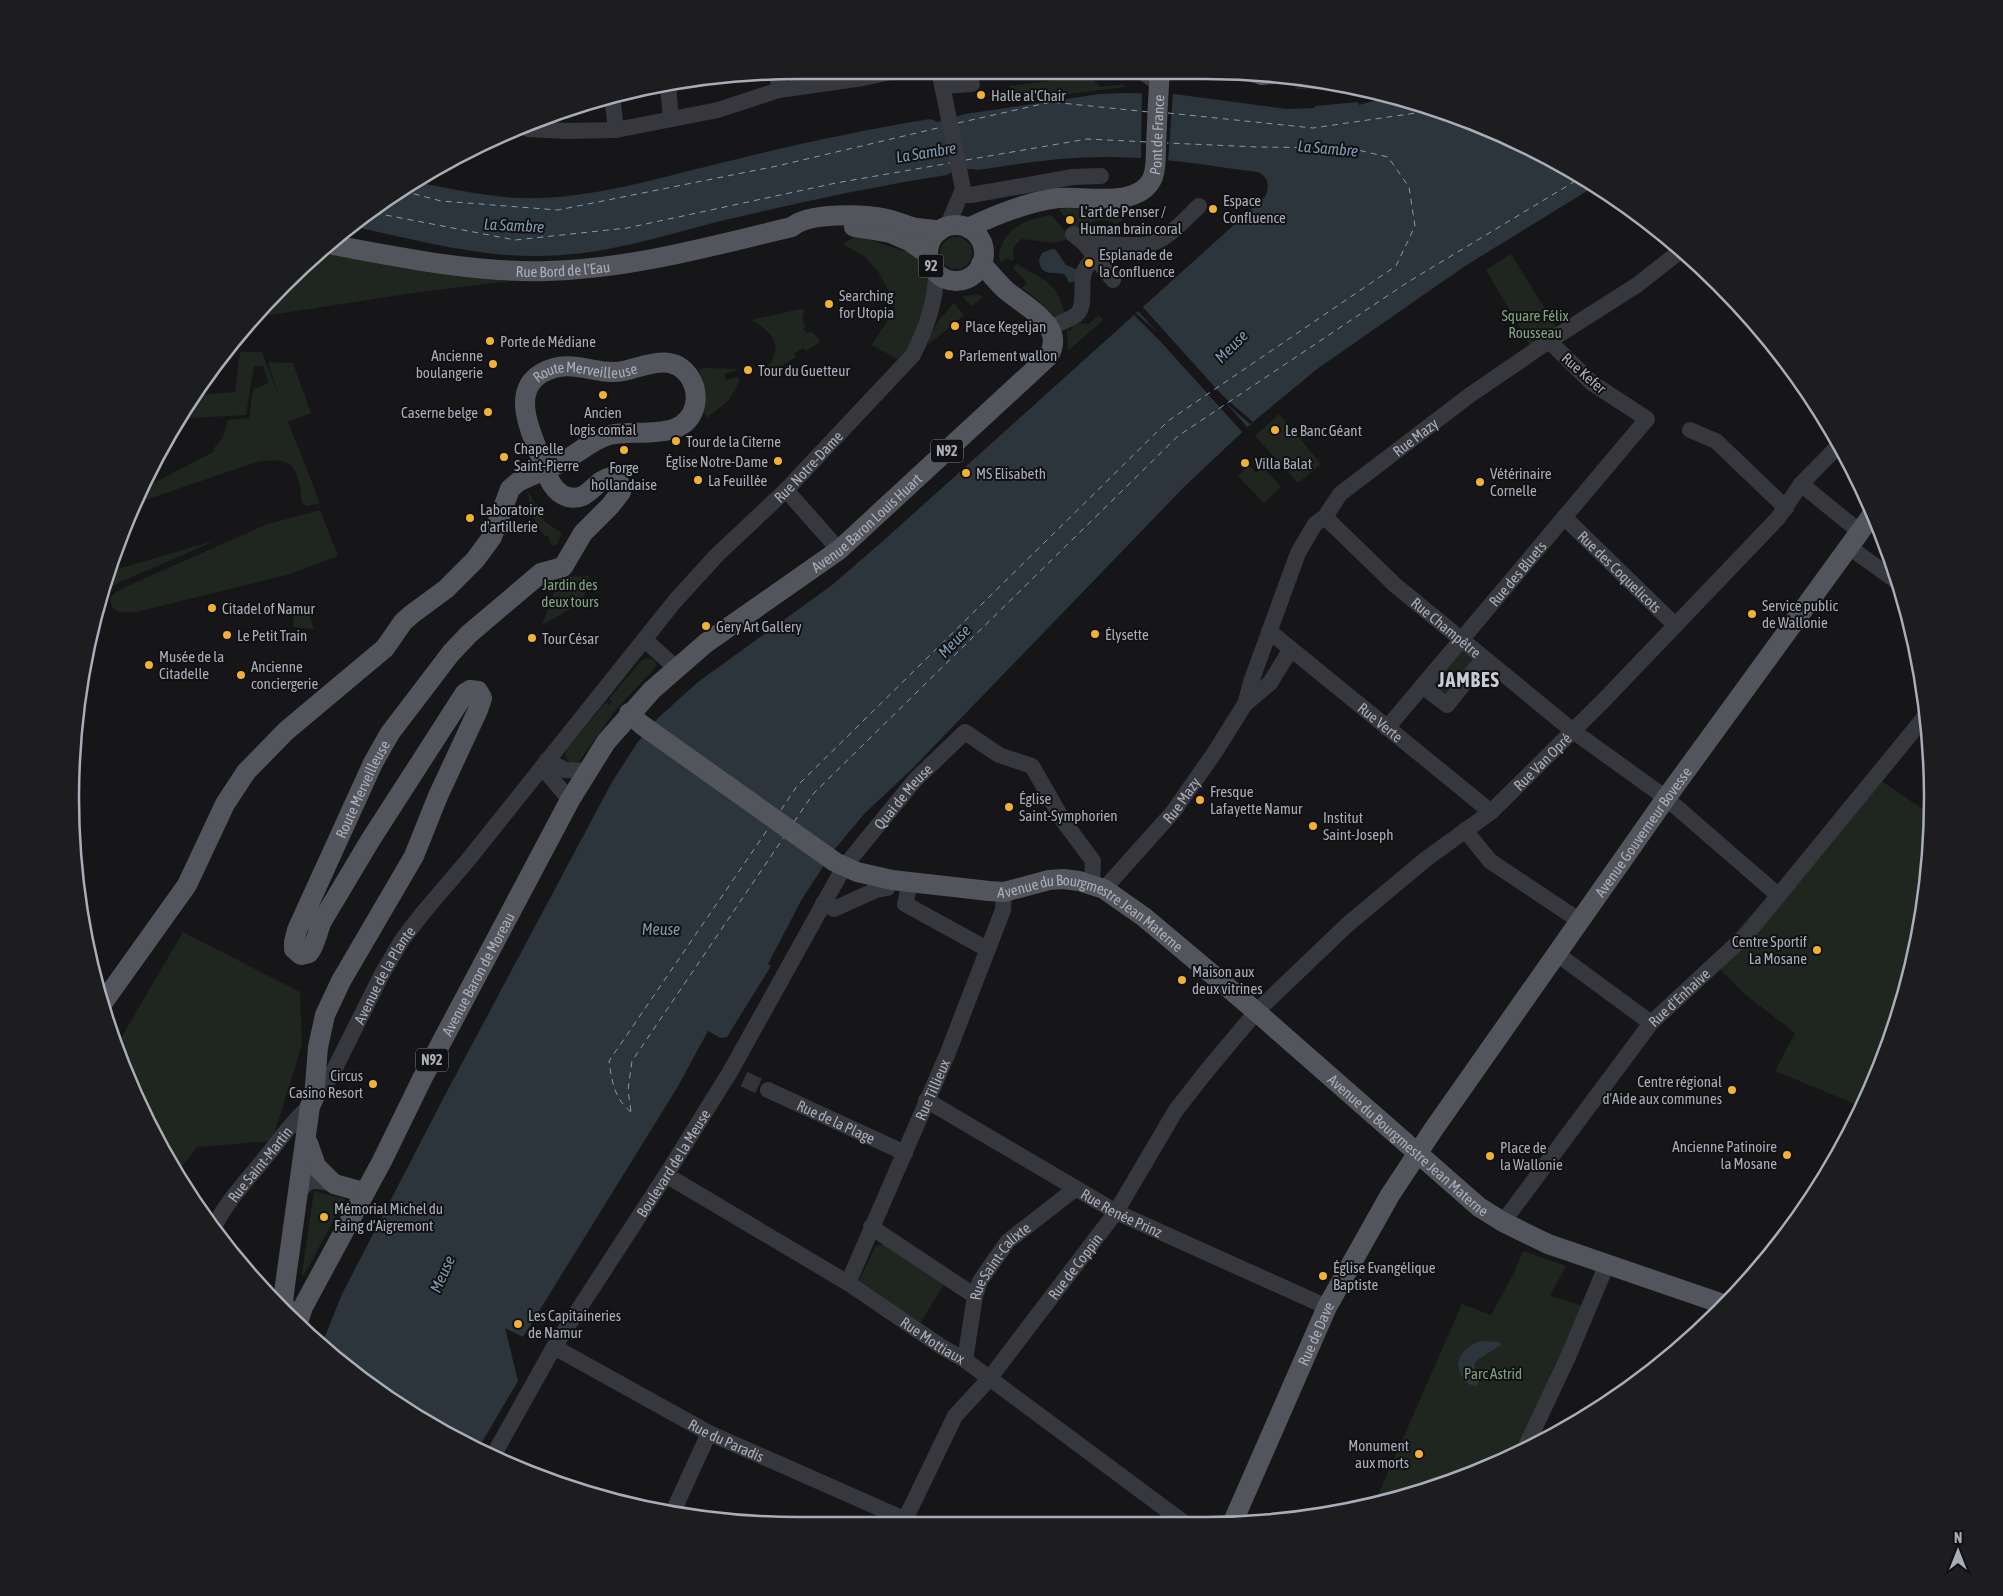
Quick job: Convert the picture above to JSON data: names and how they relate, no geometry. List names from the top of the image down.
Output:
{
  "streets": {
    "main road": [
      "Pont de France",
      "92",
      "Rue Bord de l'Eau",
      "Route Merveilleuse",
      "N92",
      "Avenue Baron Louis Huart",
      "Avenue Gouverneur Bovesse",
      "Avenue du Bourgmestre Jean Materne",
      "Avenue Baron de Moreau",
      "Rue de Dave"
    ],
    "street": [
      "Rue Kefer",
      "Rue Mazy",
      "Rue Notre-Dame",
      "Rue des Coquelicots",
      "Rue des Bluets",
      "Rue Champêtre",
      "Rue Verte",
      "Rue Van Opré",
      "Quai de Meuse",
      "Avenue de la Plante",
      "Rue d'Enhaive",
      "Rue Tillieux",
      "Rue de la Plage",
      "Boulevard de la Meuse",
      "Rue Saint-Martin",
      "Rue Renée Prinz",
      "Rue Saint-Calixte",
      "Rue de Coppin",
      "Rue Mottiaux",
      "Rue du Paradis"
    ]
  },
  "crossings": [
    ["92", "Rue Bord de l'Eau"],
    ["92", "Rue Notre-Dame"],
    ["92", "Avenue Baron Louis Huart"],
    ["Rue Bord de l'Eau", "Rue Notre-Dame"],
    ["Rue Bord de l'Eau", "Avenue Baron Louis Huart"],
    ["Rue Kefer", "Rue Mazy"],
    ["Rue Kefer", "Rue des Bluets"],
    ["Route Merveilleuse", "Avenue de la Plante"],
    ["Route Merveilleuse", "Rue Saint-Martin"],
    ["Rue Mazy", "Rue Champêtre"],
    ["Rue Mazy", "Rue Verte"],
    ["Rue Mazy", "Quai de Meuse"],
    ["Rue Mazy", "Avenue du Bourgmestre Jean Materne"],
    ["Rue Notre-Dame", "Avenue Baron Louis Huart"],
    ["Rue Notre-Dame", "Avenue de la Plante"],
    ["Avenue Baron Louis Huart", "Avenue du Bourgmestre Jean Materne"],
    ["Avenue Baron Louis Huart", "Avenue Baron de Moreau"],
    ["Rue des Coquelicots", "Rue des Bluets"],
    ["Rue des Coquelicots", "Rue Van Opré"],
    ["Rue des Bluets", "Rue Champêtre"],
    ["Rue des Bluets", "Rue Verte"],
    ["Rue Champêtre", "Rue Van Opré"],
    ["Rue Champêtre", "Avenue Gouverneur Bovesse"],
    ["Rue Champêtre", "Rue d'Enhaive"],
    ["Rue Verte", "Rue Van Opré"],
    ["Rue Van Opré", "Avenue du Bourgmestre Jean Materne"],
    ["Rue Van Opré", "Rue de Coppin"],
    ["Quai de Meuse", "Avenue du Bourgmestre Jean Materne"],
    ["Quai de Meuse", "Boulevard de la Meuse"],
    ["Avenue Gouverneur Bovesse", "Avenue du Bourgmestre Jean Materne"],
    ["Avenue Gouverneur Bovesse", "Rue de Dave"],
    ["Avenue du Bourgmestre Jean Materne", "Avenue Baron de Moreau"],
    ["Avenue du Bourgmestre Jean Materne", "Rue d'Enhaive"],
    ["Avenue du Bourgmestre Jean Materne", "Rue Tillieux"],
    ["Avenue du Bourgmestre Jean Materne", "Boulevard de la Meuse"],
    ["Avenue du Bourgmestre Jean Materne", "Rue de Coppin"],
    ["Avenue du Bourgmestre Jean Materne", "Rue de Dave"],
    ["Avenue de la Plante", "Rue Saint-Martin"],
    ["Rue Tillieux", "Rue de la Plage"],
    ["Rue Tillieux", "Rue Renée Prinz"],
    ["Rue Tillieux", "Rue Mottiaux"],
    ["Boulevard de la Meuse", "Rue Mottiaux"],
    ["Boulevard de la Meuse", "Rue du Paradis"],
    ["Rue Renée Prinz", "Rue Saint-Calixte"],
    ["Rue Renée Prinz", "Rue de Coppin"],
    ["Rue Renée Prinz", "Rue de Dave"],
    ["Rue Saint-Calixte", "Rue Mottiaux"],
    ["Rue de Coppin", "Rue Mottiaux"]
  ],
  "districts": ["JAMBES"],
  "water": ["La Sambre", "Meuse"],
  "parks": ["Square Félix Rousseau", "Jardin des deux tours", "Parc Astrid"],
  "places": [
    "Halle al'Chair",
    "Espace Confluence",
    "L'art de Penser / Human brain coral",
    "Esplanade de la Confluence",
    "Searching for Utopia",
    "Place Kegeljan",
    "Porte de Médiane",
    "Parlement wallon",
    "Ancienne boulangerie",
    "Tour du Guetteur",
    "Ancien logis comtal",
    "Caserne belge",
    "Le Banc Géant",
    "Tour de la Citerne",
    "Forge hollandaise",
    "Chapelle Saint-Pierre",
    "Église Notre-Dame",
    "Villa Balat",
    "MS Elisabeth",
    "La Feuillée",
    "Vétérinaire Cornelle",
    "Laboratoire d'artillerie",
    "Citadel of Namur",
    "Service public de Wallonie",
    "Gery Art Gallery",
    "Élysette",
    "Le Petit Train",
    "Tour César",
    "Musée de la Citadelle",
    "Ancienne conciergerie",
    "Fresque Lafayette Namur",
    "Église Saint-Symphorien",
    "Institut Saint-Joseph",
    "Centre Sportif La Mosane",
    "Maison aux deux vitrines",
    "Circus Casino Resort",
    "Centre régional d'Aide aux communes",
    "Ancienne Patinoire la Mosane",
    "Place de la Wallonie",
    "Mémorial Michel du Faing d’Aigremont",
    "Église Evangélique Baptiste",
    "Les Capitaineries de Namur",
    "Monument aux morts"
  ],
  "north": "top"
}
